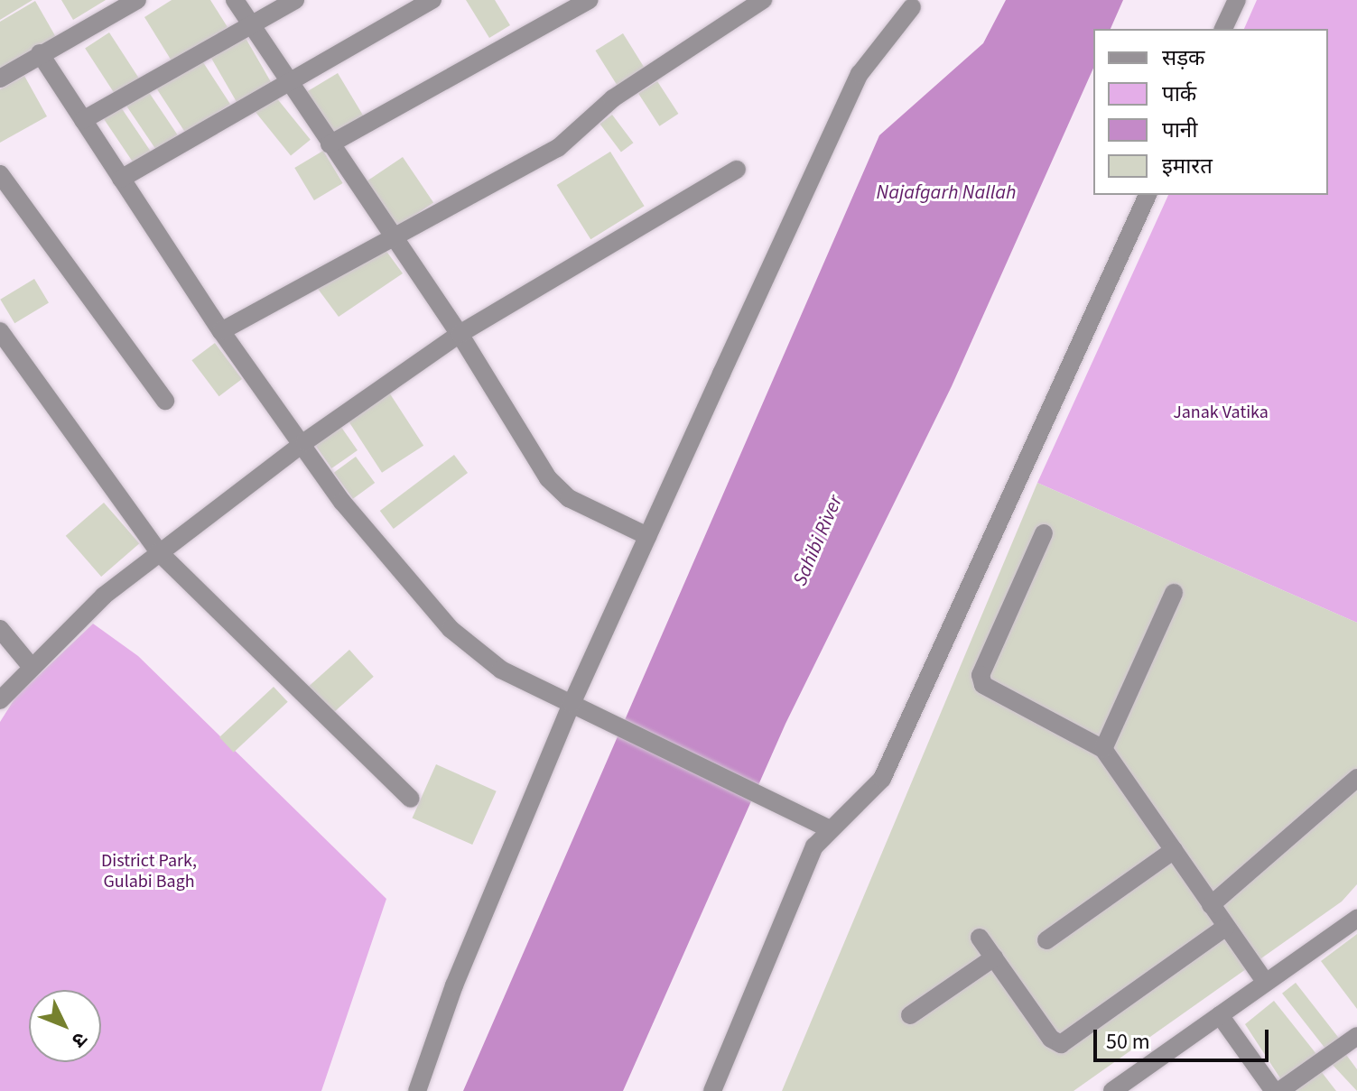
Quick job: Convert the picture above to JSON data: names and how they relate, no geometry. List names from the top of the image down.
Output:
{
  "water": ["Najafgarh Nallah", "Sahibi River"],
  "parks": ["Janak Vatika", "District Park, Gulabi Bagh"],
  "legend": [
    "सड़क",
    "पार्क",
    "पानी",
    "इमारत"
  ],
  "scale_bar": "50 m",
  "north": "bottom right"
}
